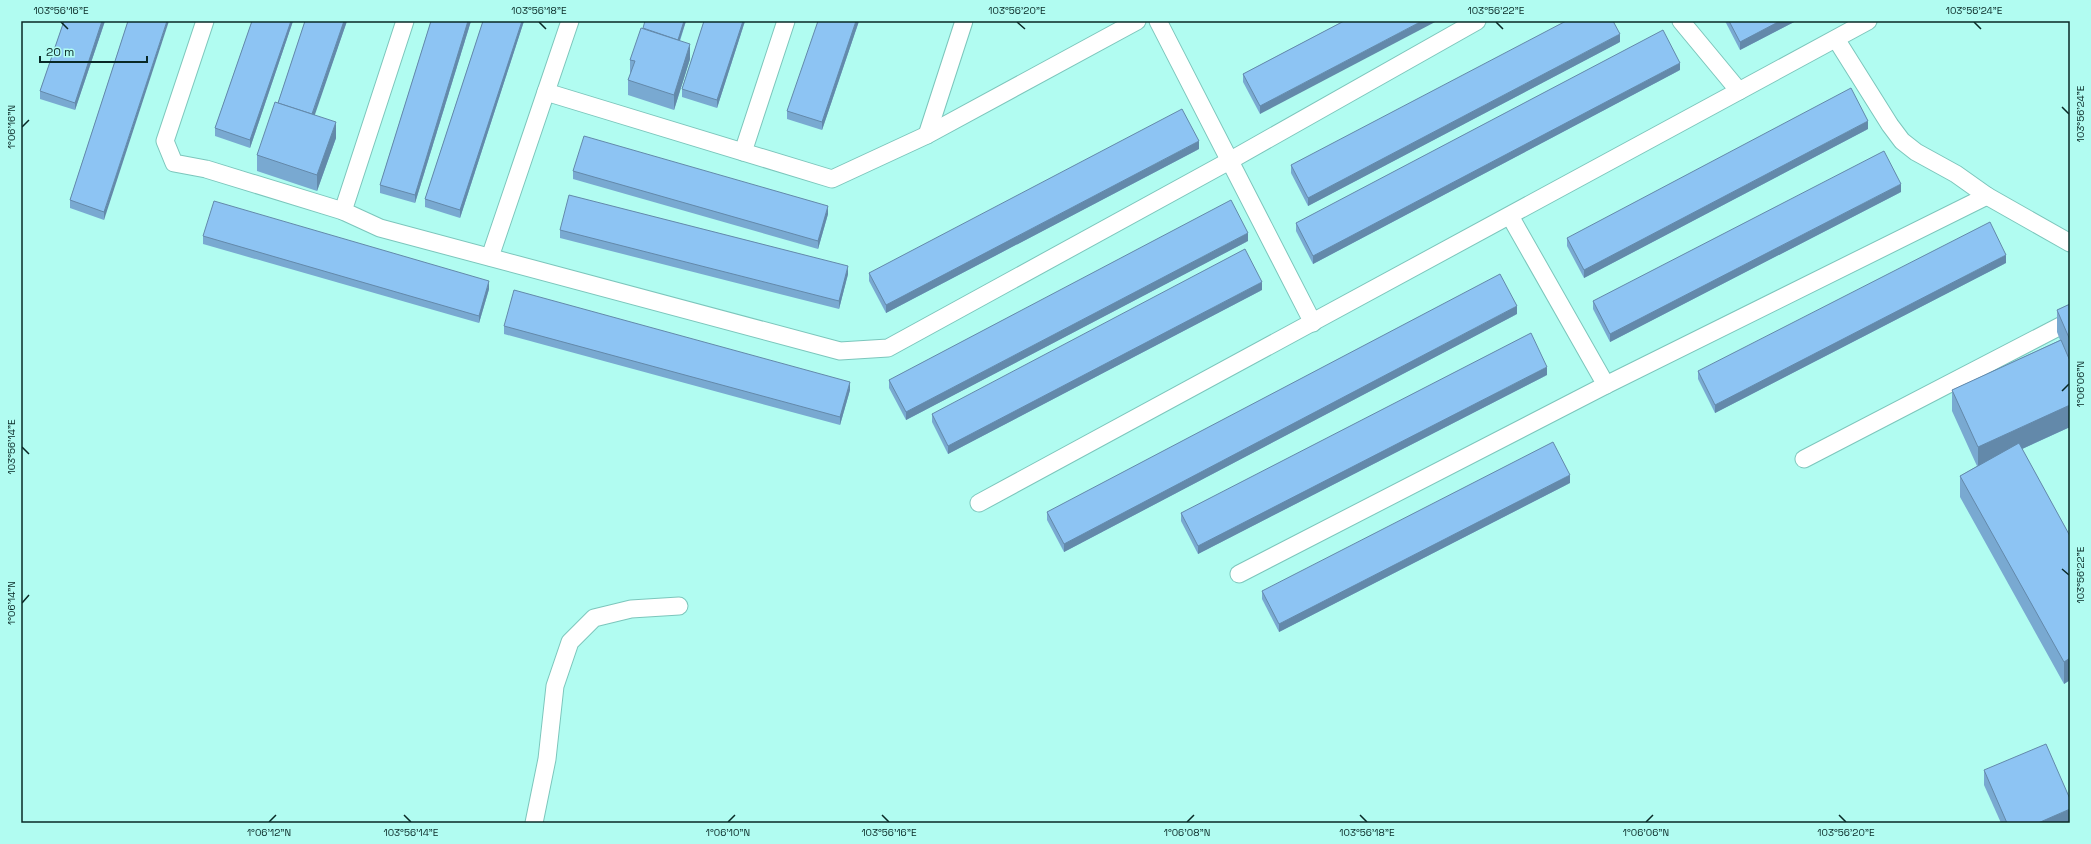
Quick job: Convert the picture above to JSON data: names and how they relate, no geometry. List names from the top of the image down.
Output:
{
  "scale_bar": "20 m",
  "coordinates": [
    "103°56'16\"E",
    "103°56'18\"E",
    "103°56'20\"E",
    "103°56'22\"E",
    "103°56'24\"E",
    "1°06'16\"N",
    "1°06'06\"N",
    "103°56'14\"E",
    "1°06'14\"N",
    "1°06'12\"N",
    "1°06'10\"N",
    "1°06'08\"N"
  ]
}
